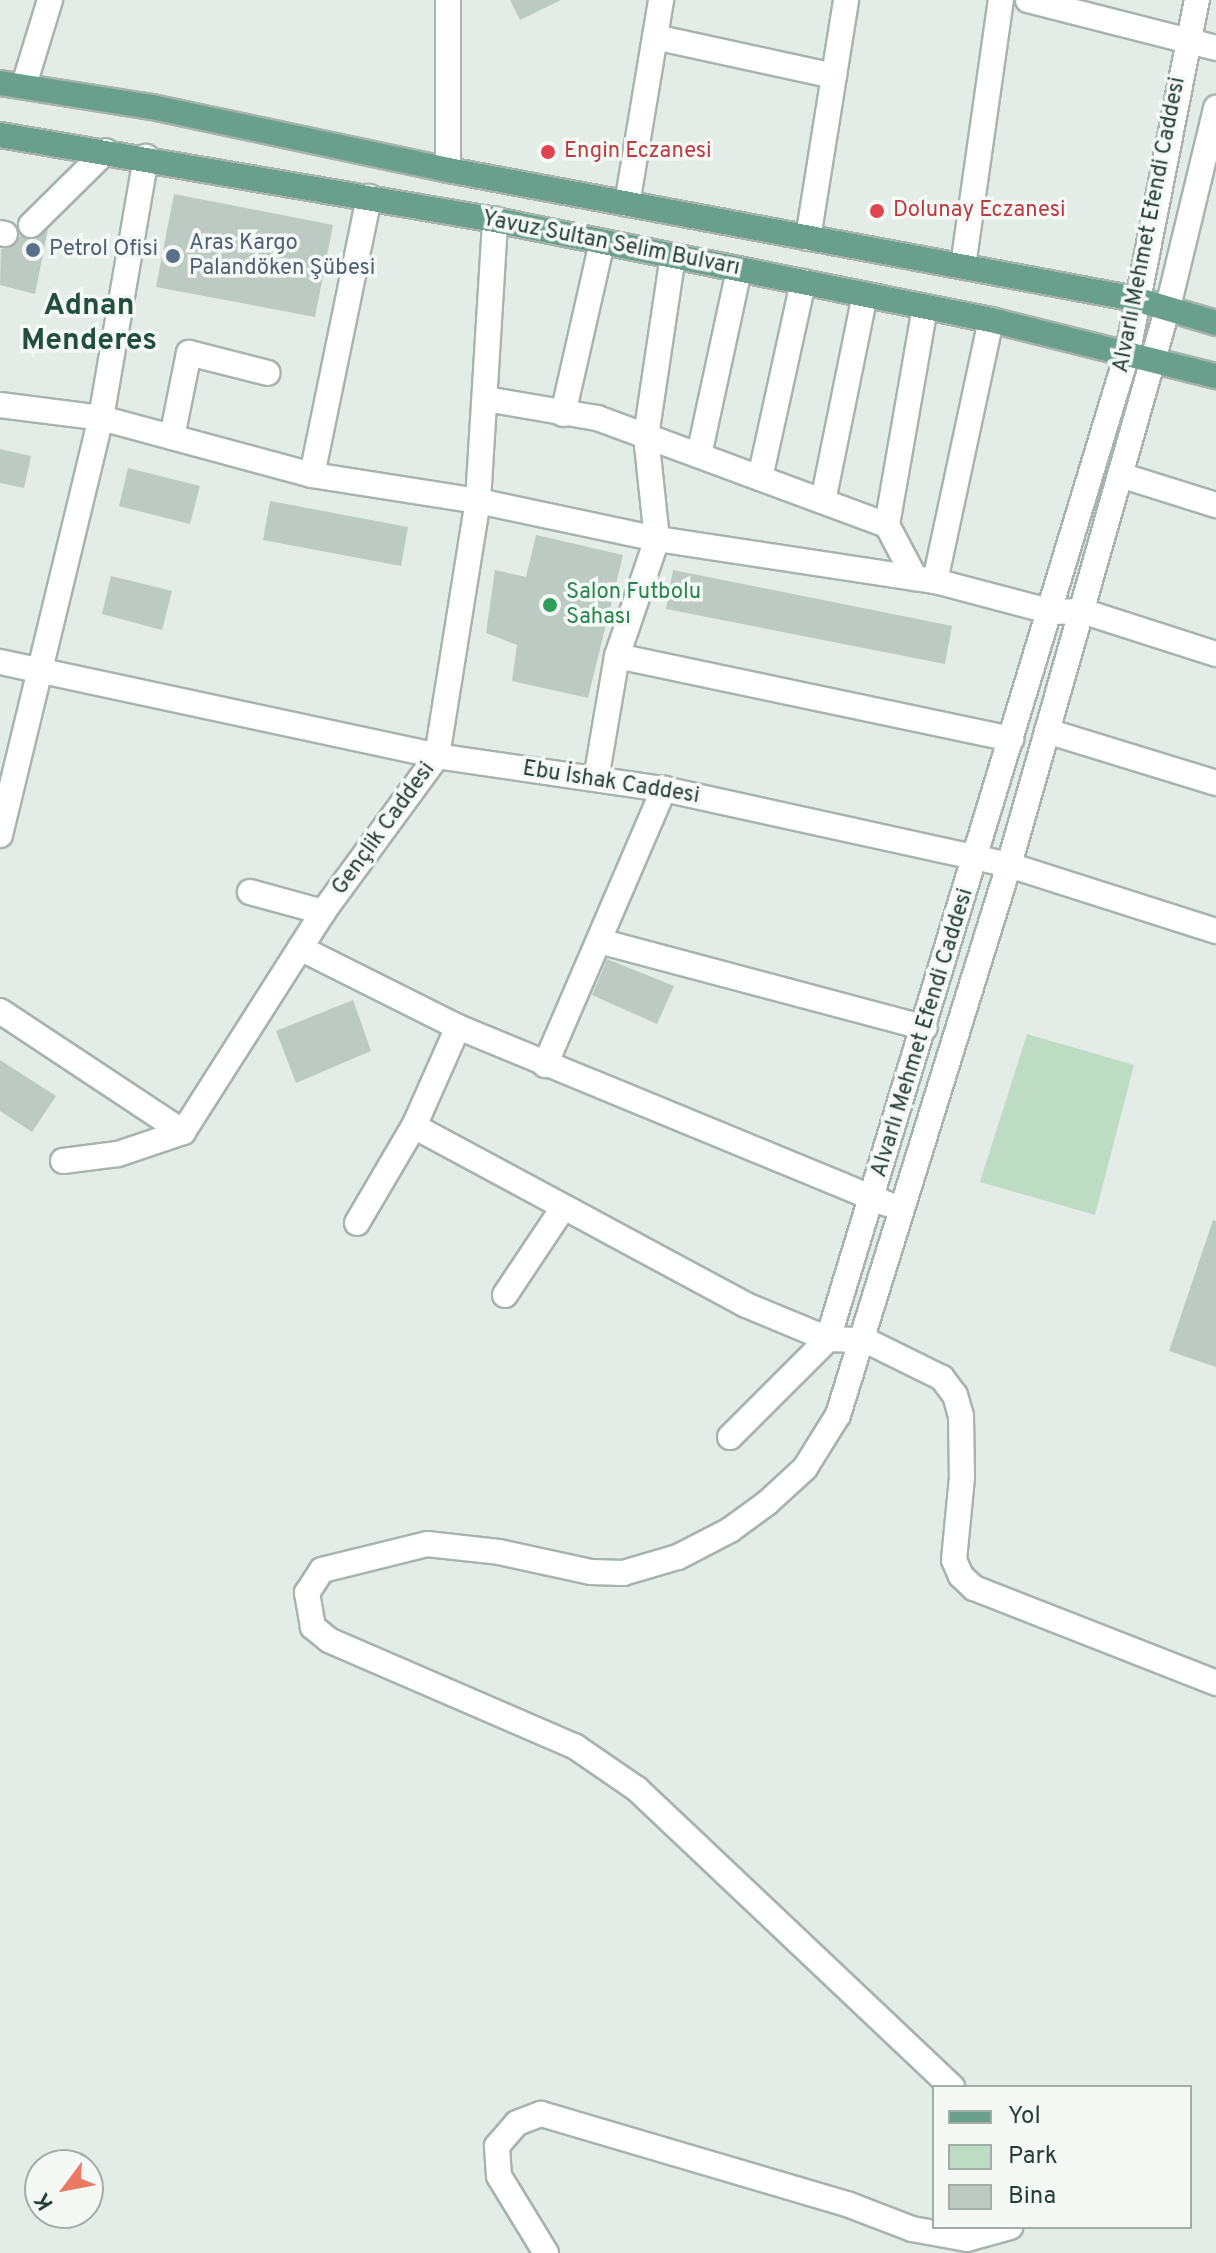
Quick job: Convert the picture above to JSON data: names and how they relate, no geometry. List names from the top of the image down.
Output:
{
  "streets": {
    "main road": ["Yavuz Sultan Selim Bulvarı"],
    "street": ["Alvarlı Mehmet Efendi Caddesi", "Ebu İshak Caddesi", "Gençlik Caddesi"]
  },
  "crossings": [
    ["Alvarlı Mehmet Efendi Caddesi", "Yavuz Sultan Selim Bulvarı"],
    ["Alvarlı Mehmet Efendi Caddesi", "Ebu İshak Caddesi"],
    ["Yavuz Sultan Selim Bulvarı", "Gençlik Caddesi"],
    ["Ebu İshak Caddesi", "Gençlik Caddesi"]
  ],
  "districts": ["Adnan Menderes"],
  "places": [
    "Engin Eczanesi",
    "Dolunay Eczanesi",
    "Petrol Ofisi",
    "Aras Kargo Palandöken Şübesi",
    "Salon Futbolu Sahası"
  ],
  "legend": ["Yol", "Park", "Bina"],
  "north": "bottom left"
}
